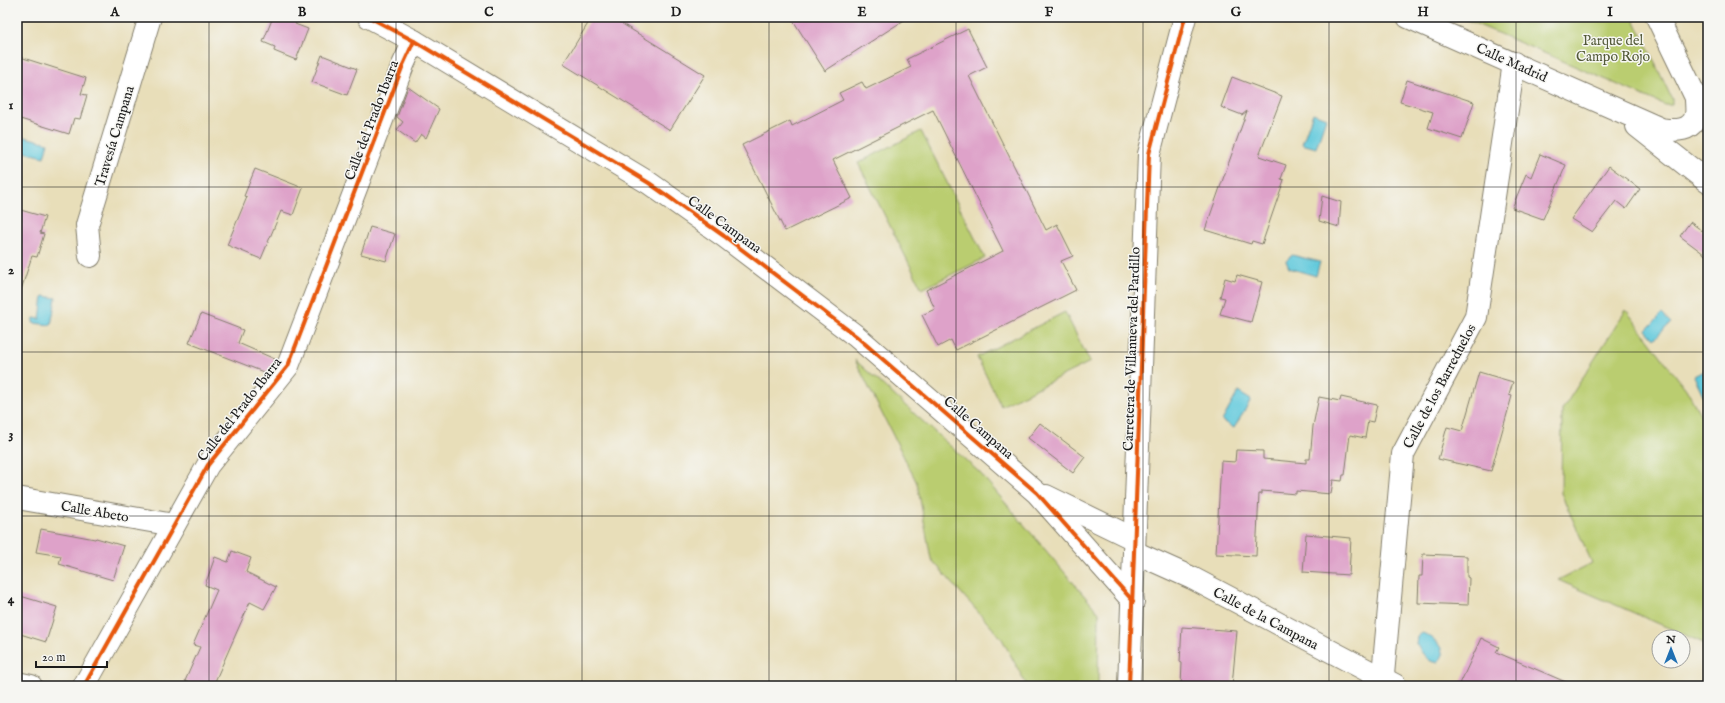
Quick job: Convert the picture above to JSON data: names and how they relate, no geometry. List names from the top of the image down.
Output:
{
  "streets": {
    "street": [
      "Calle Madrid",
      "Calle del Prado Ibarra",
      "Travesía Campana",
      "Calle Campana",
      "Carretera de Villanueva del Pardillo",
      "Calle de los Barreduelos",
      "Calle Abeto",
      "Calle de la Campana"
    ]
  },
  "crossings": [
    ["Calle Madrid", "Calle de los Barreduelos"],
    ["Calle del Prado Ibarra", "Calle Campana"],
    ["Calle del Prado Ibarra", "Calle Abeto"],
    ["Calle Campana", "Calle de la Campana"],
    ["Carretera de Villanueva del Pardillo", "Calle de la Campana"],
    ["Calle de los Barreduelos", "Calle de la Campana"]
  ],
  "parks": ["Parque del Campo Rojo"],
  "scale_bar": "20 m",
  "north": "top",
  "grid": {
    "columns": [
      "A",
      "B",
      "C",
      "D",
      "E",
      "F",
      "G",
      "H",
      "I"
    ],
    "rows": [
      "1",
      "2",
      "3",
      "4"
    ]
  }
}
